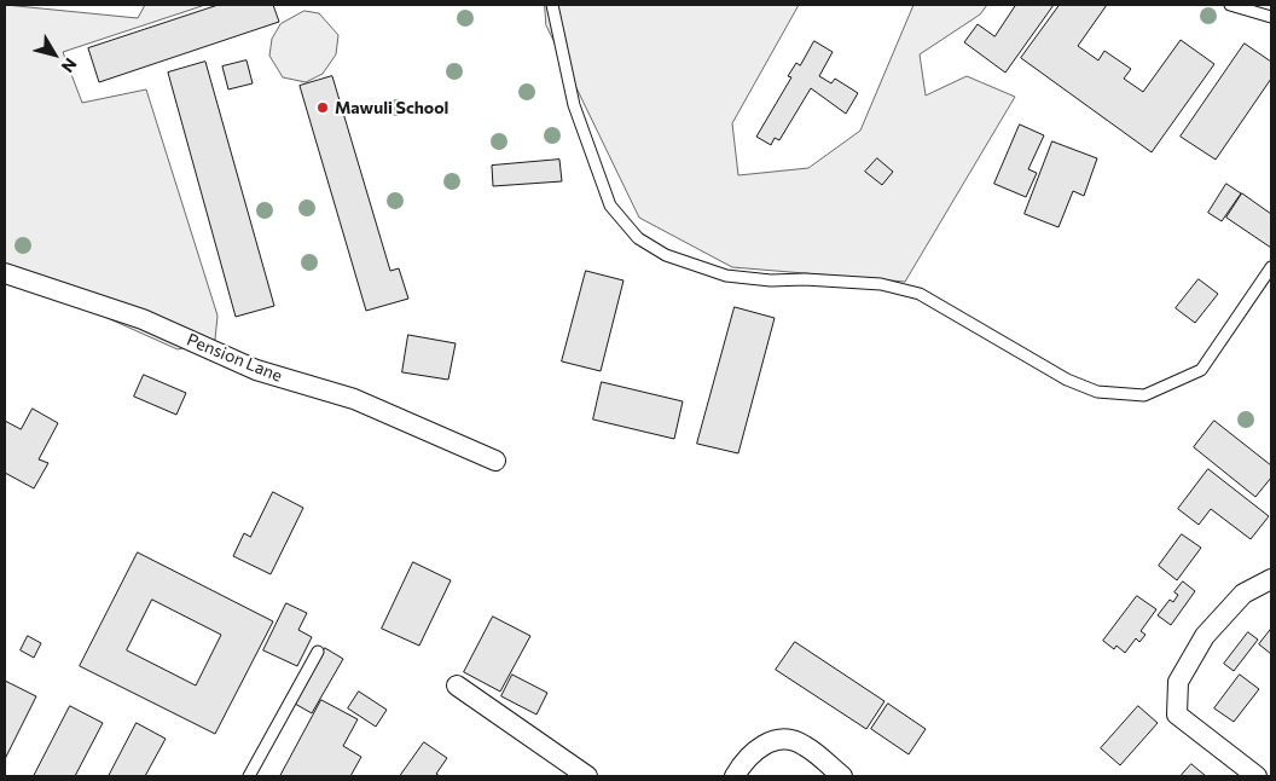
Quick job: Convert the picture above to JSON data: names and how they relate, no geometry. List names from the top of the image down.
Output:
{
  "streets": {
    "street": ["Pension Lane"]
  },
  "places": ["Mawuli School"],
  "north": "bottom right"
}
